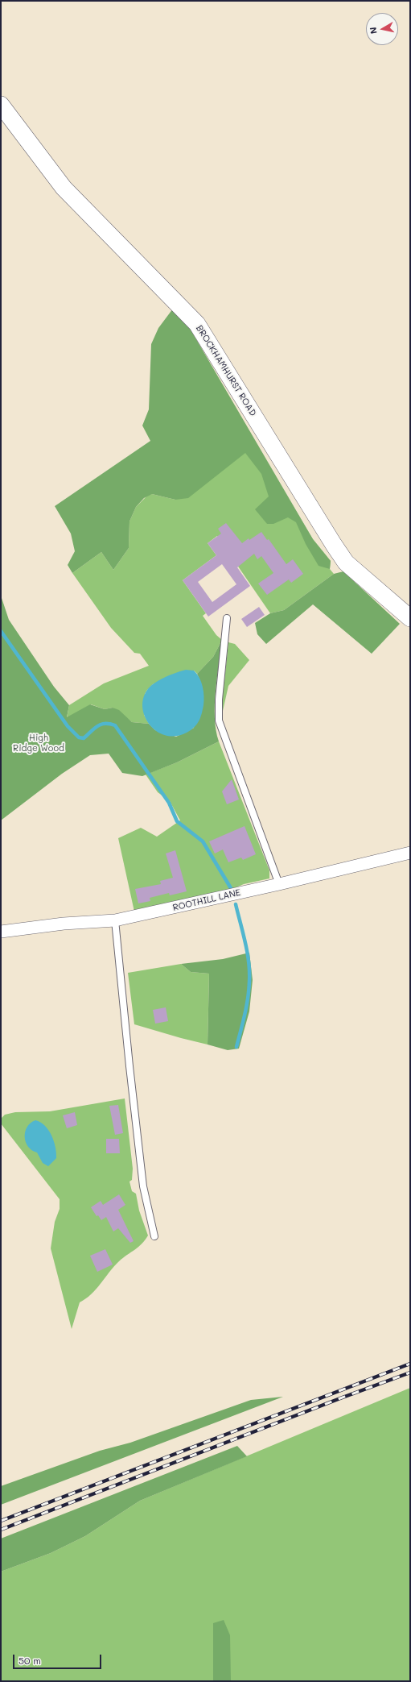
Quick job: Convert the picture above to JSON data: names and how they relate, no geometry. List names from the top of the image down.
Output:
{
  "streets": {
    "street": ["BROCKHAMHURST ROAD", "ROOTHILL LANE"]
  },
  "parks": ["High Ridge Wood"],
  "scale_bar": "50 m",
  "north": "left"
}
